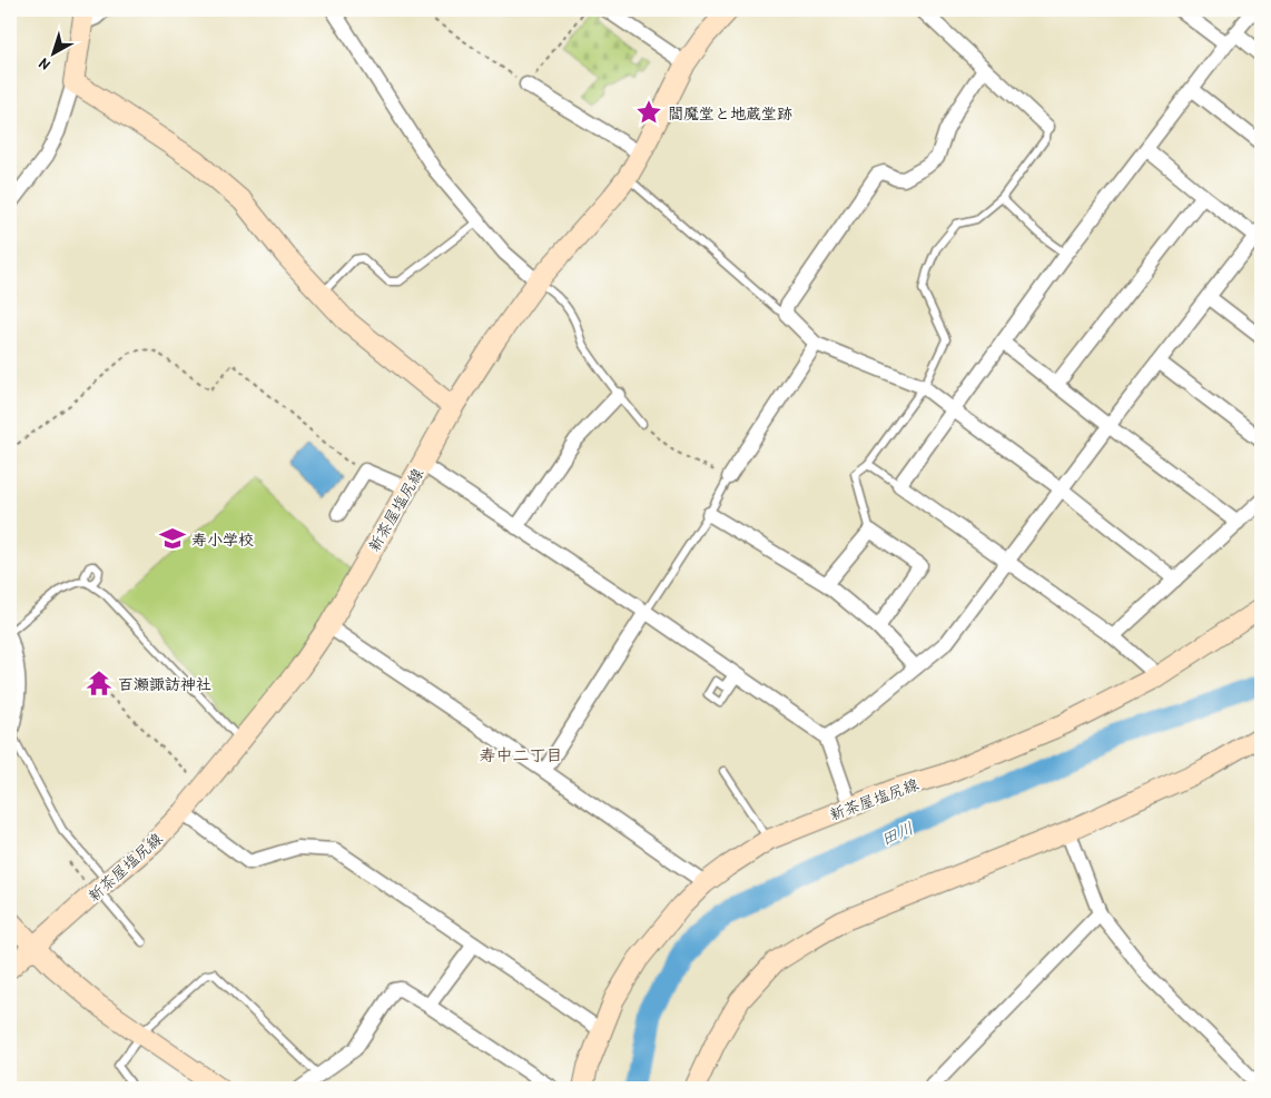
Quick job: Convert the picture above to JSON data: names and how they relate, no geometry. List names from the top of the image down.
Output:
{
  "streets": {
    "main road": ["新茶屋塩尻線"]
  },
  "districts": ["寿中二丁目"],
  "water": ["田川"],
  "places": {
    "place": ["閻魔堂と地蔵堂跡"],
    "school or university": ["寿小学校"],
    "temple": ["百瀬諏訪神社"]
  },
  "north": "bottom left"
}
